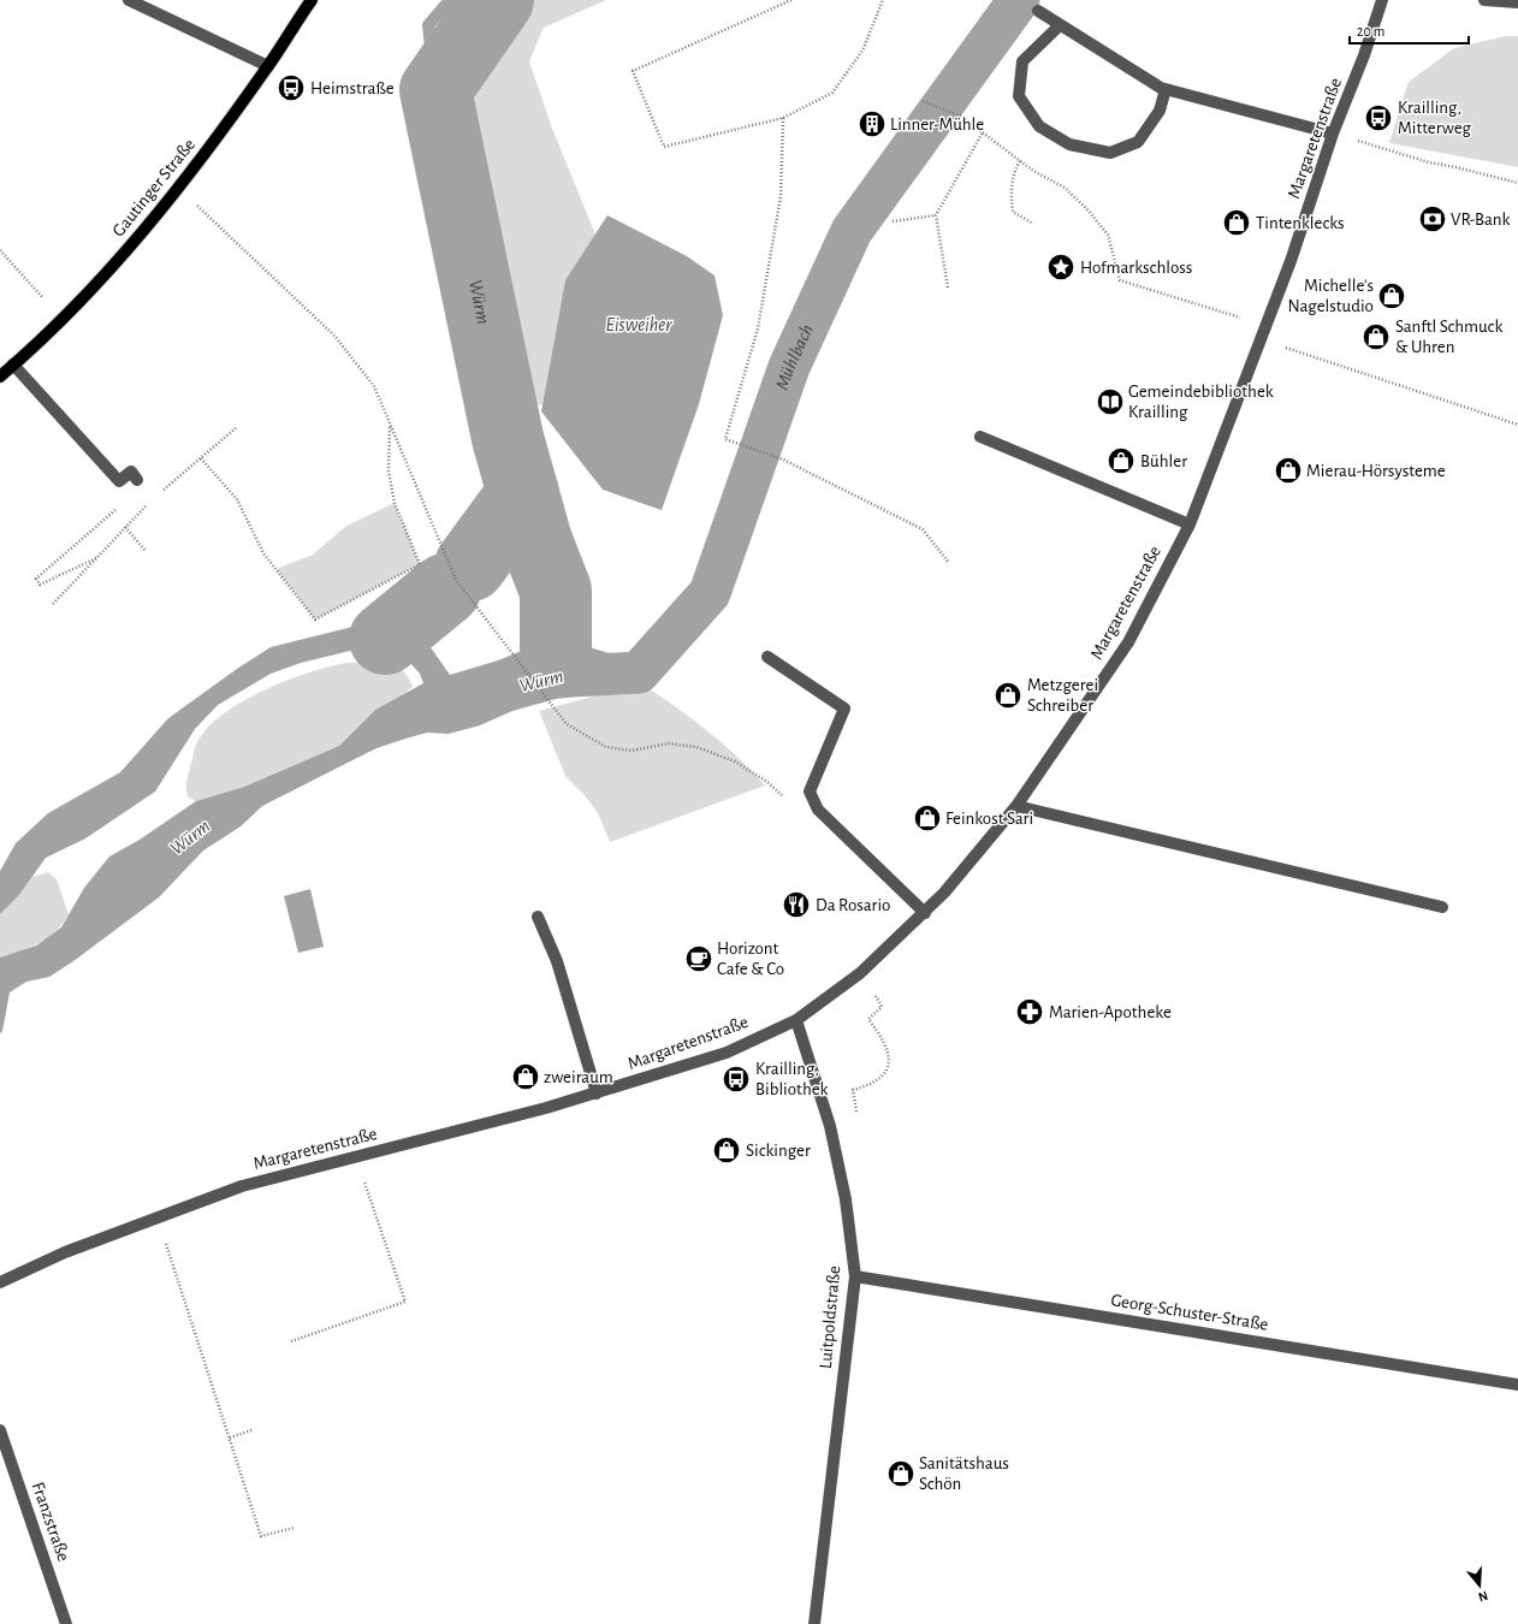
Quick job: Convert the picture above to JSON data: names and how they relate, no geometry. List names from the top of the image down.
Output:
{
  "streets": {
    "main road": ["Gautinger Straße"],
    "street": [
      "Margaretenstraße",
      "Georg-Schuster-Straße",
      "Luitpoldstraße",
      "Franzstraße"
    ]
  },
  "crossings": [
    ["Margaretenstraße", "Luitpoldstraße"],
    ["Georg-Schuster-Straße", "Luitpoldstraße"]
  ],
  "water": ["Würm", "Eisweiher", "Mühlbach"],
  "places": {
    "bus stop": ["Heimstraße", "Krailling, Mitterweg", "Krailling, Bibliothek"],
    "building": ["Linner-Mühle"],
    "bank": ["VR-Bank"],
    "shop": [
      "Tintenklecks",
      "Michelle's Nagelstudio",
      "Sanftl Schmuck & Uhren",
      "Bühler",
      "Mierau-Hörsysteme",
      "Metzgerei Schreiber",
      "Feinkost Sari",
      "zweiraum",
      "Sickinger",
      "Sanitätshaus Schön"
    ],
    "place": ["Hofmarkschloss"],
    "library": ["Gemeindebibliothek Krailling"],
    "restaurant": ["Da Rosario"],
    "cafe": ["Horizont Cafe & Co"],
    "pharmacy": ["Marien-Apotheke"]
  },
  "scale_bar": "20 m",
  "north": "bottom"
}
